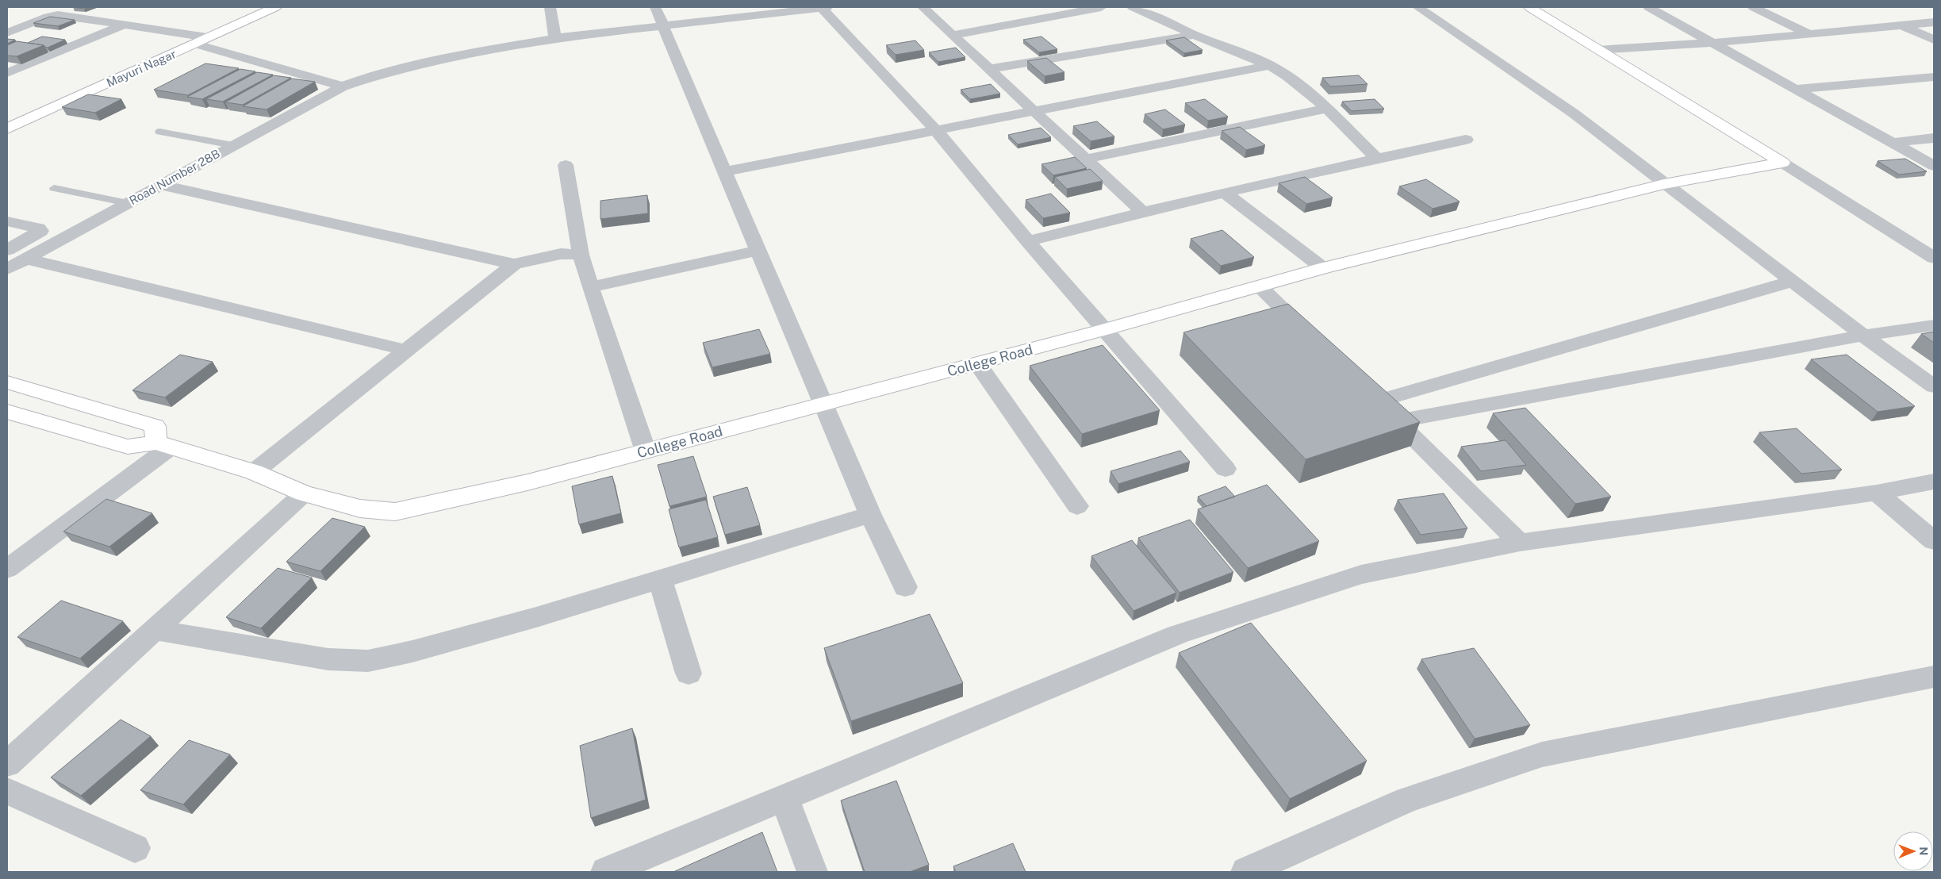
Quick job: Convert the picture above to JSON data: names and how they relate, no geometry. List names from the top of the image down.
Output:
{
  "streets": {
    "street": ["Mayuri Nagar", "Road Number 28B", "College Road"]
  },
  "north": "right"
}
